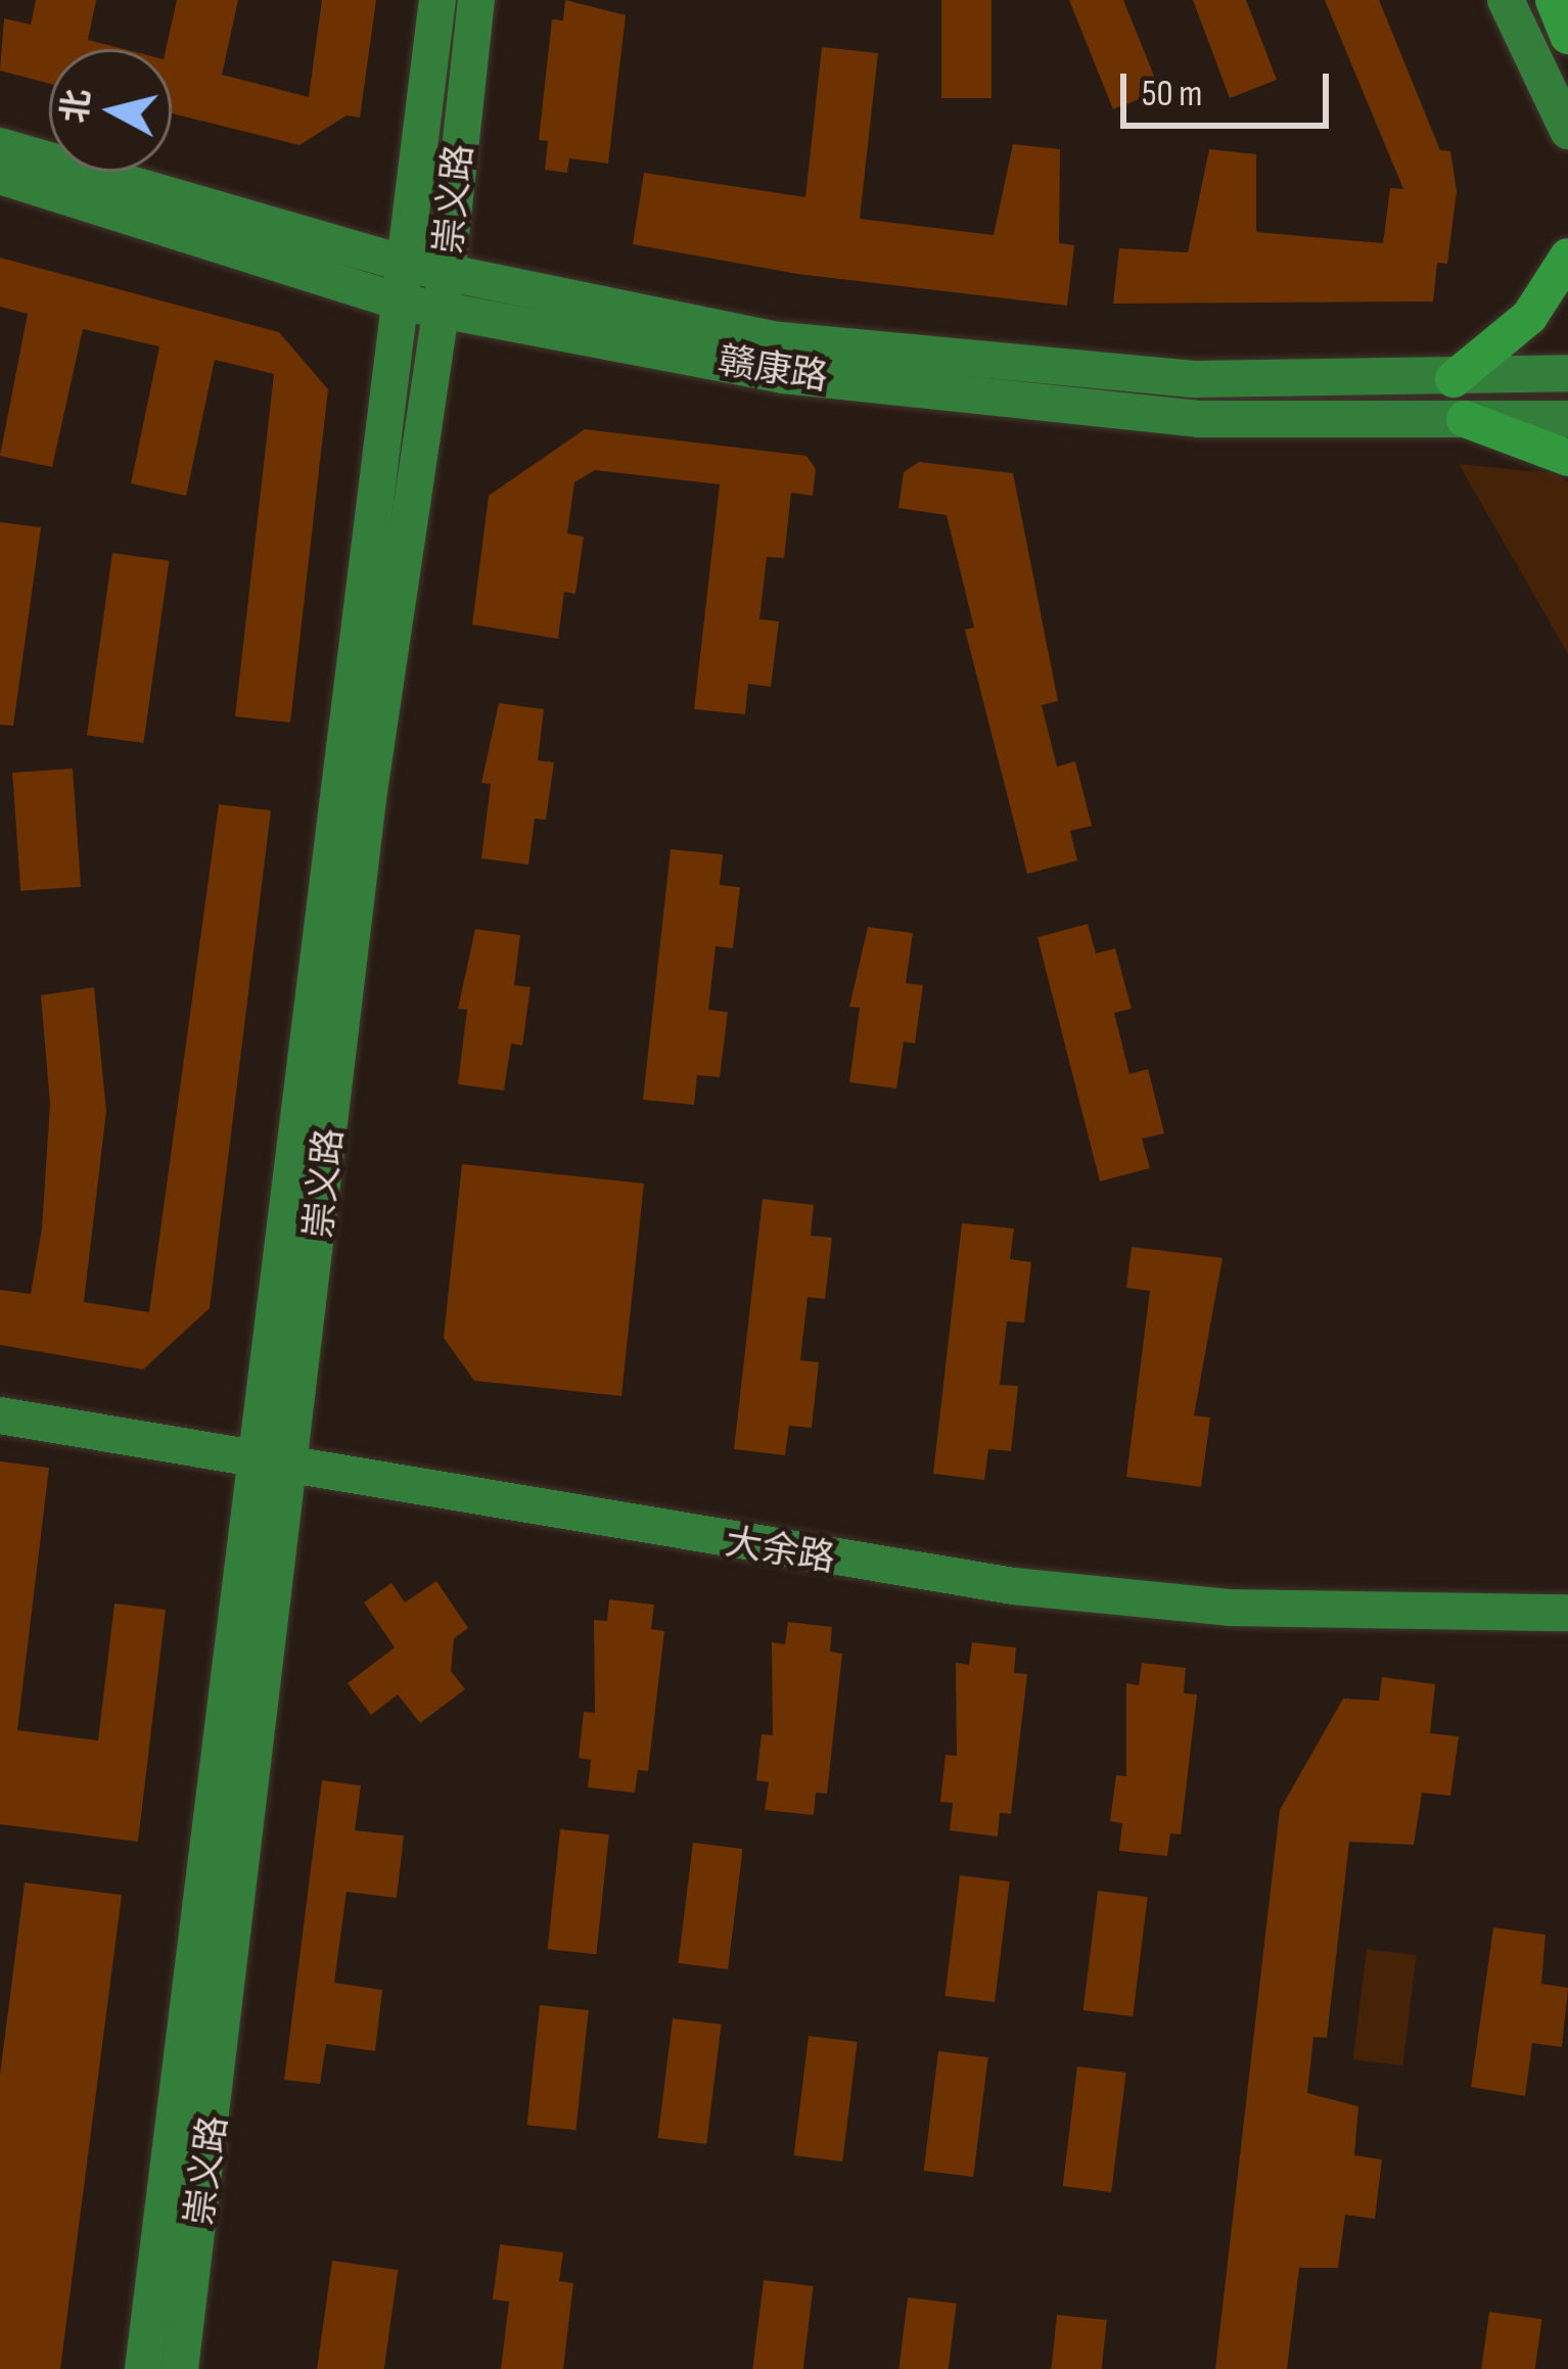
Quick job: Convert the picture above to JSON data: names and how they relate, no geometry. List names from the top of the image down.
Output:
{
  "streets": {
    "main road": ["崇义路", "赣康路", "大余路"]
  },
  "crossings": [
    ["崇义路", "赣康路"],
    ["崇义路", "大余路"]
  ],
  "scale_bar": "50 m",
  "north": "left"
}
